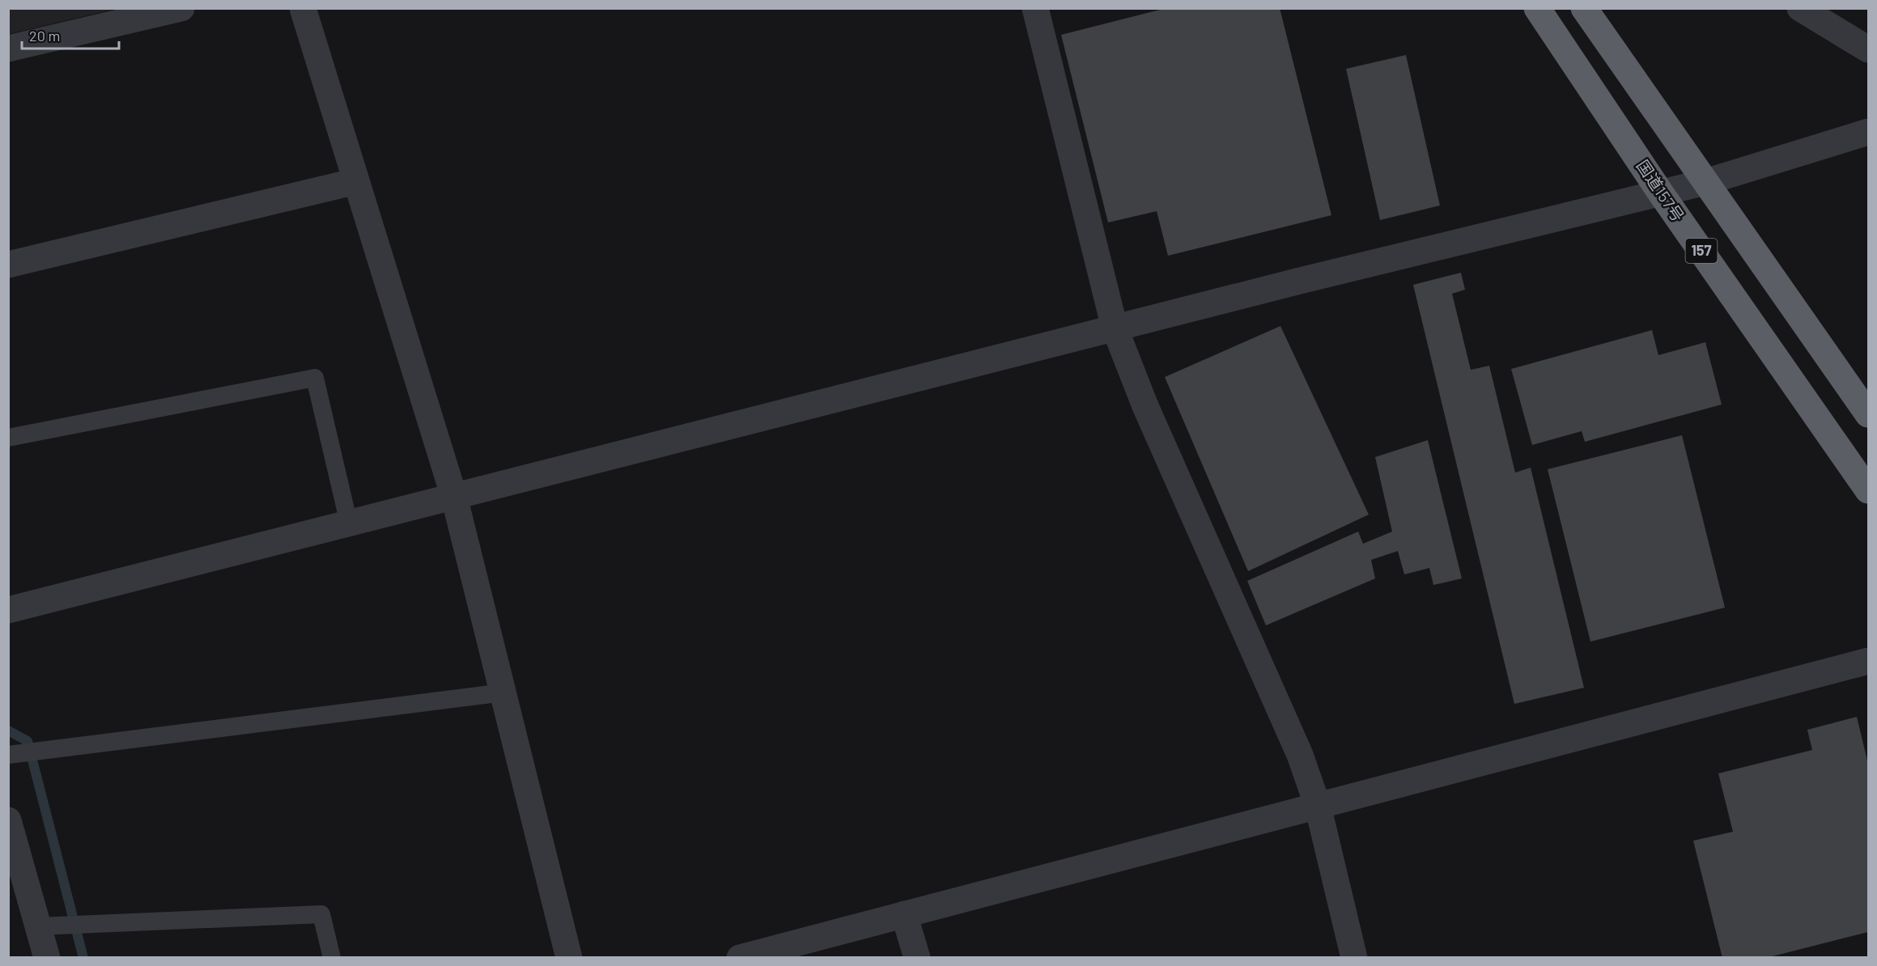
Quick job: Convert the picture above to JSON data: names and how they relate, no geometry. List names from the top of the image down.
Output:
{
  "streets": {
    "highway": ["国道157号", "157"]
  },
  "scale_bar": "20 m"
}
